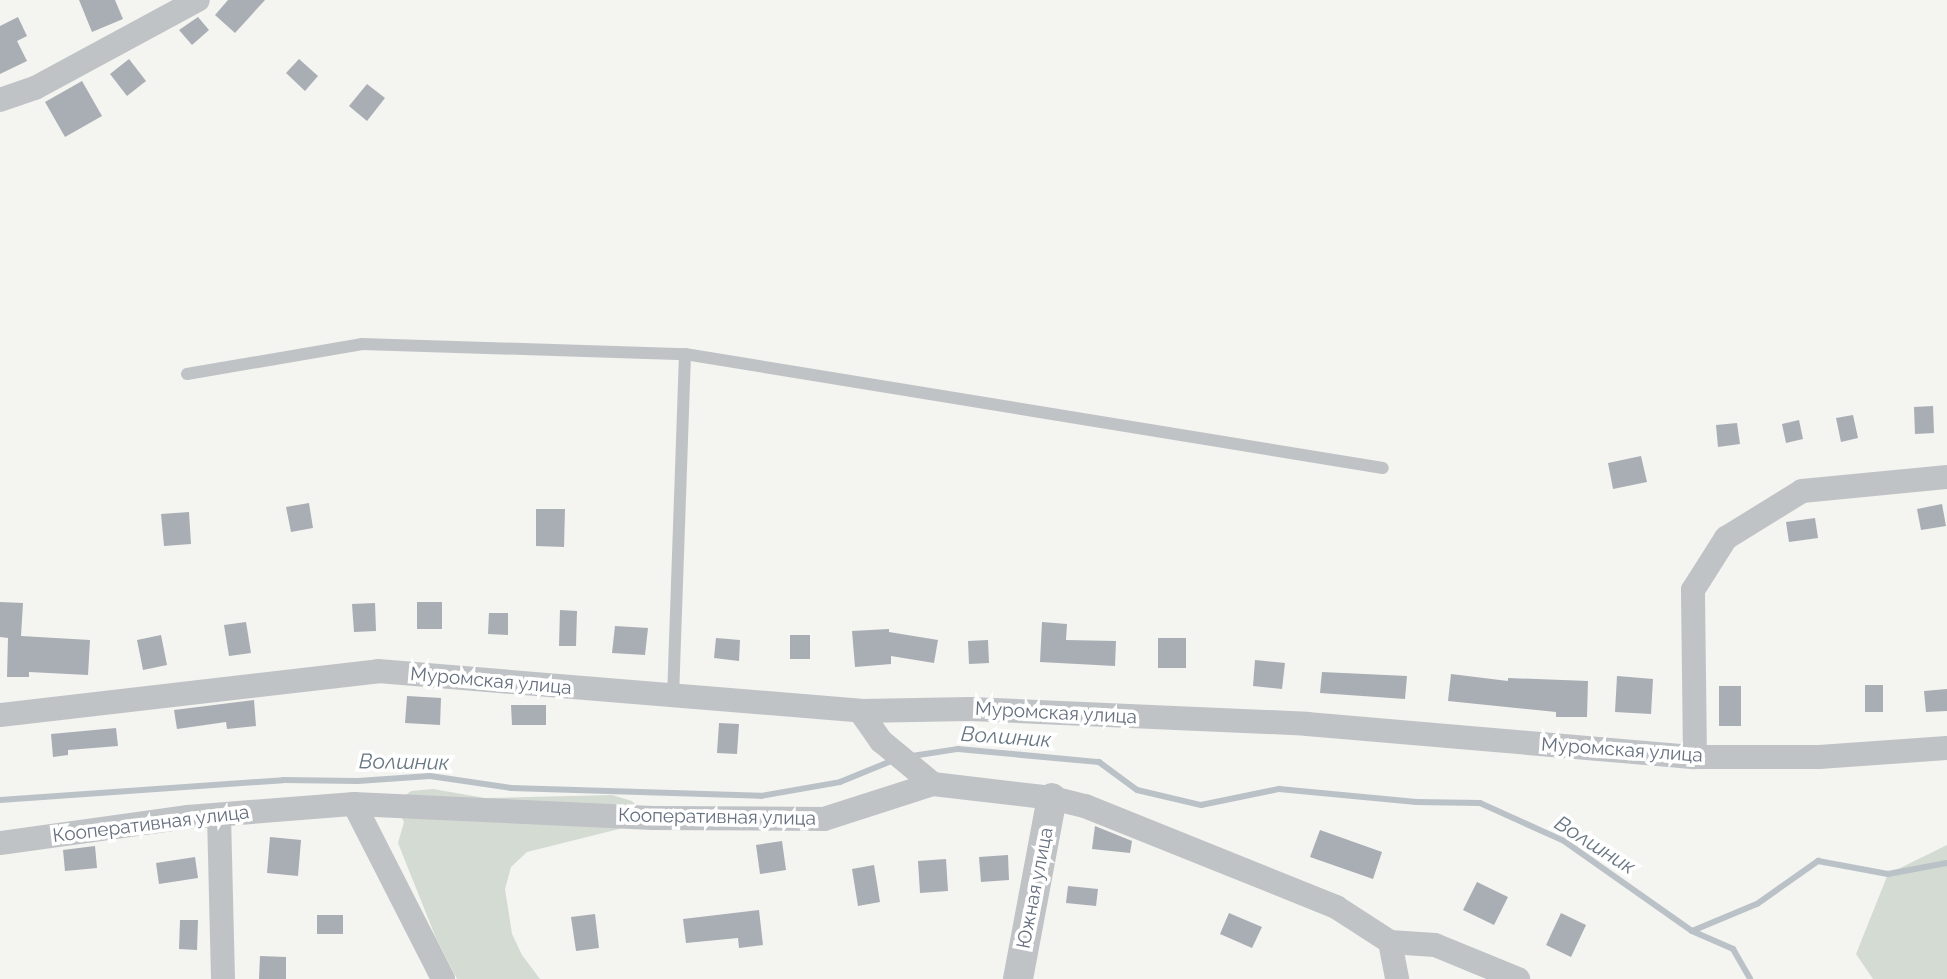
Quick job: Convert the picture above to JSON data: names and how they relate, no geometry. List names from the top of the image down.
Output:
{
  "streets": {
    "street": ["Муромская улица", "Кооперативная улица", "Южная улица"]
  },
  "crossings": [
    ["Кооперативная улица", "Южная улица"]
  ],
  "water": ["Волшник"]
}
